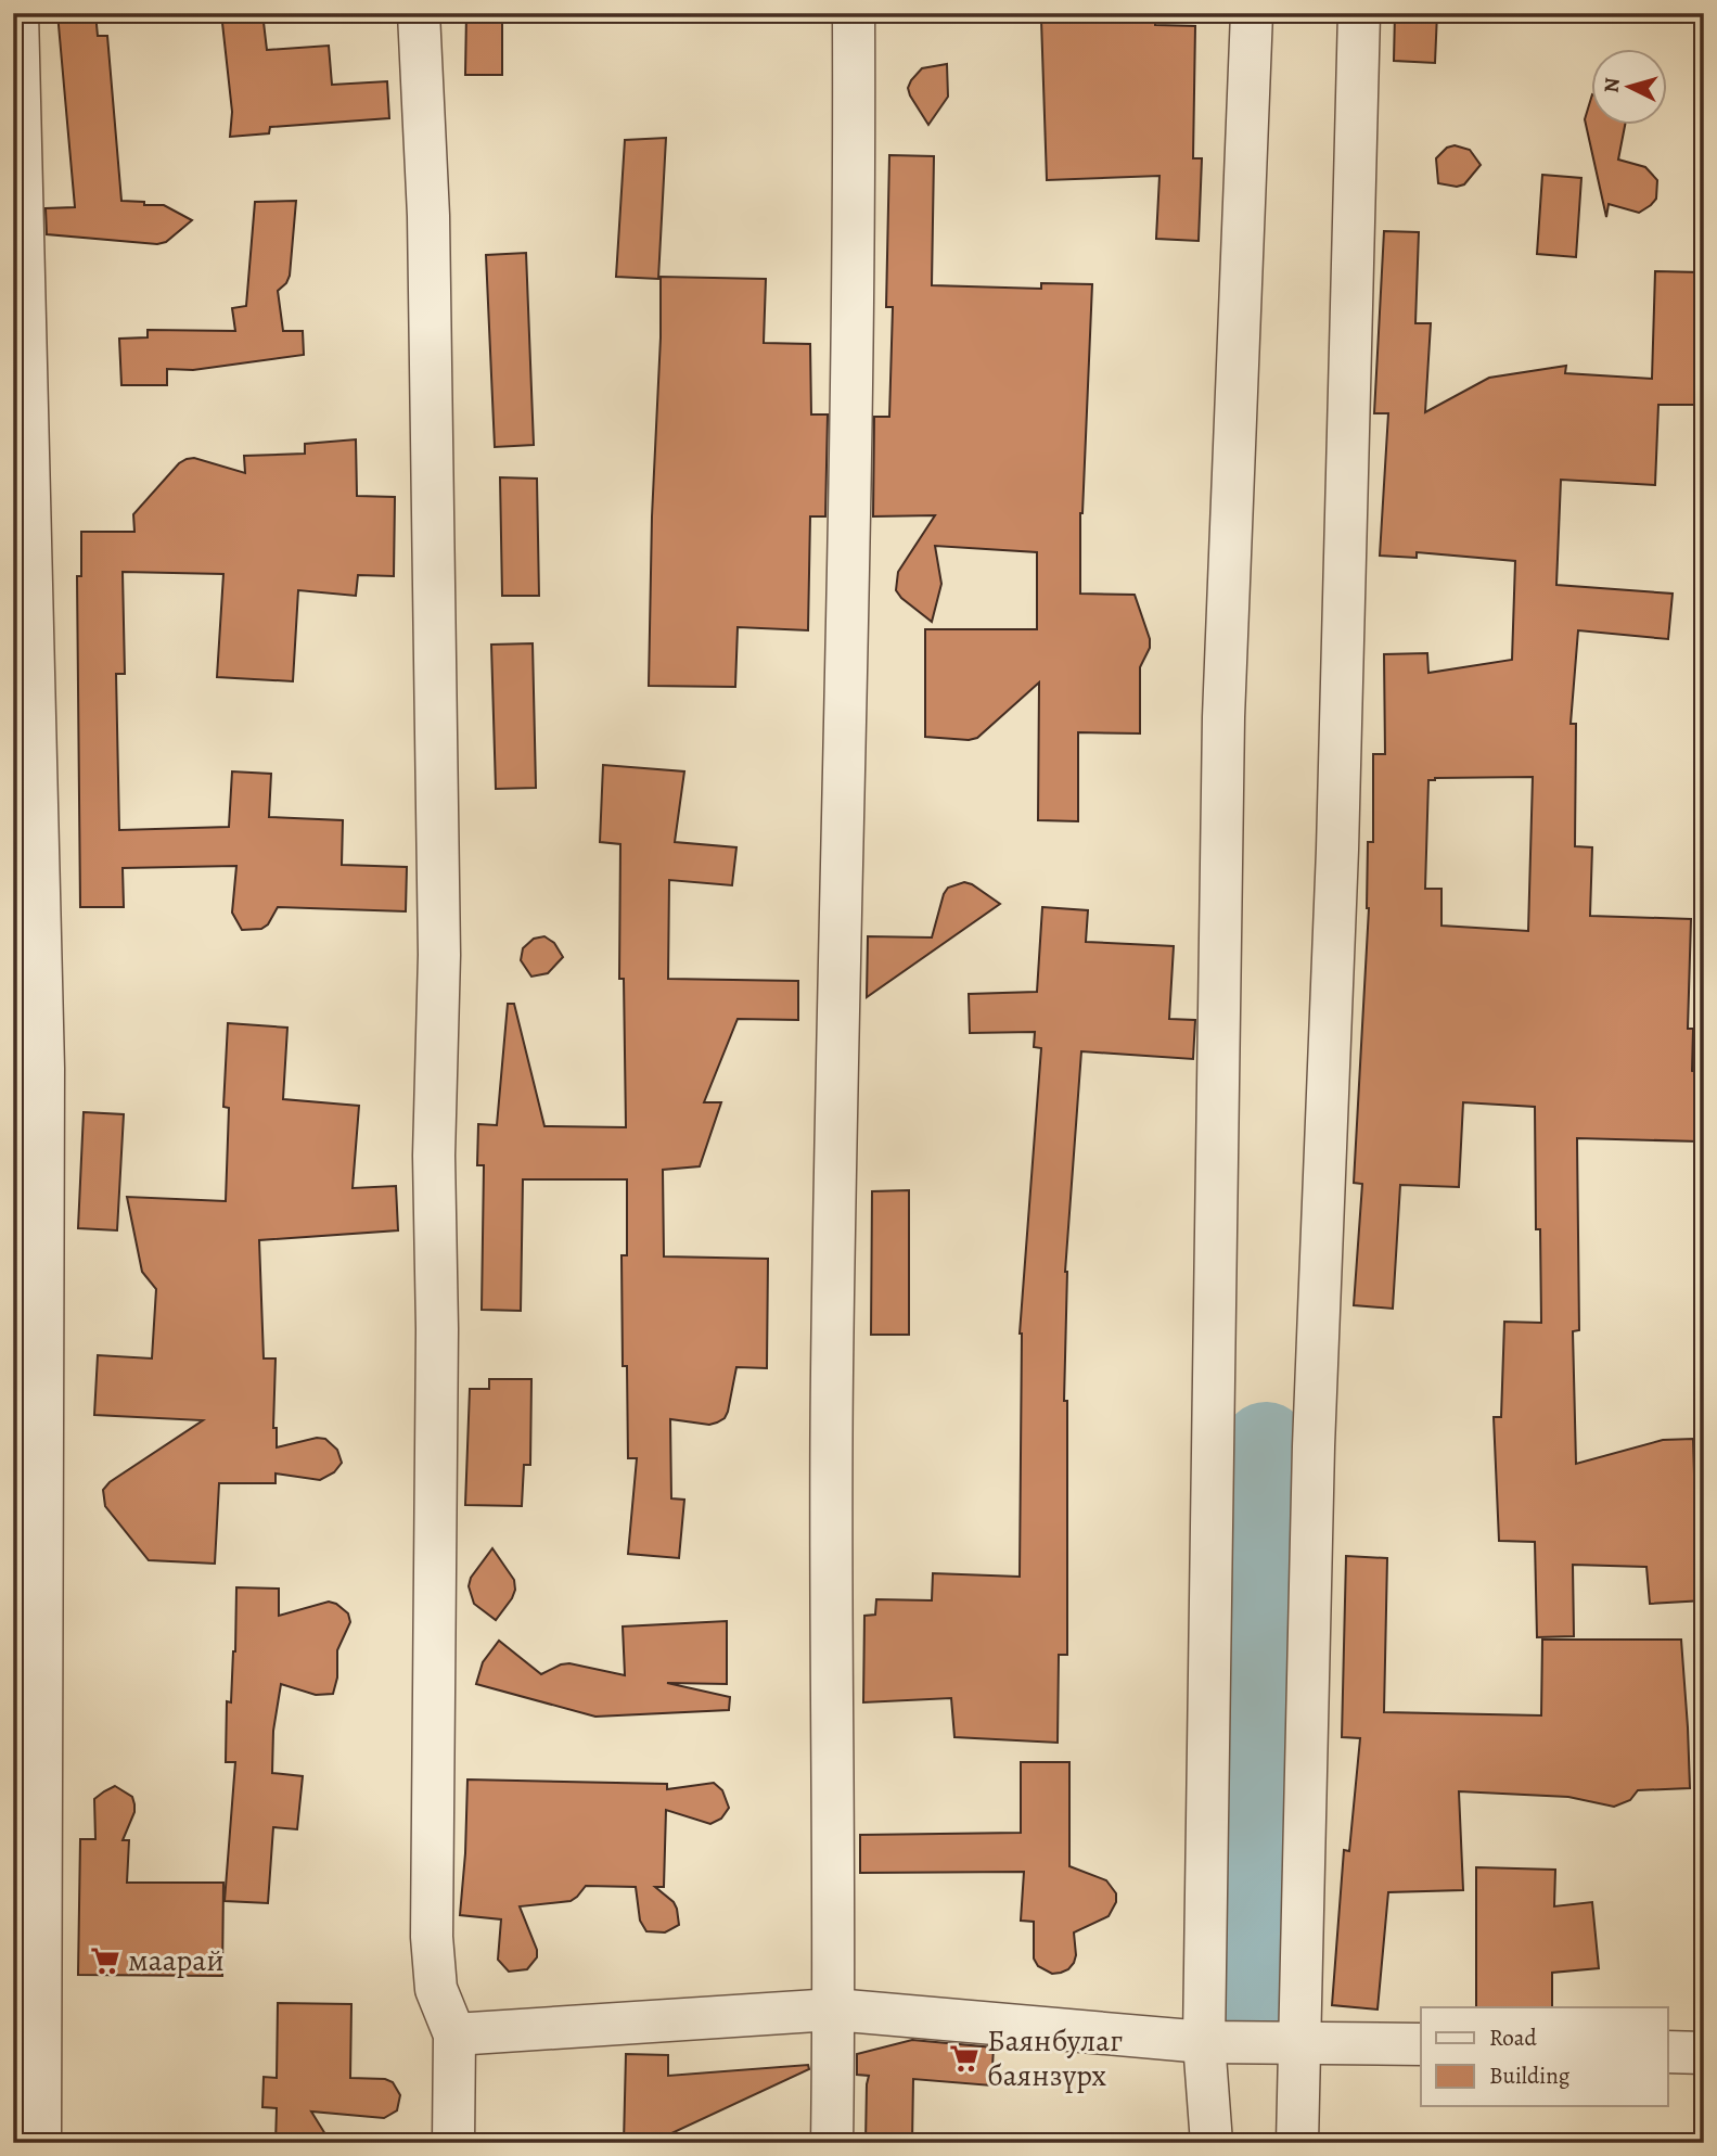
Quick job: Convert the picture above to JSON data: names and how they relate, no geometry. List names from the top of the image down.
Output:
{
  "places": {
    "supermarket": ["маарай", "Баянбулаг баянзүрх"]
  },
  "legend": ["Road", "Building"],
  "north": "left"
}
